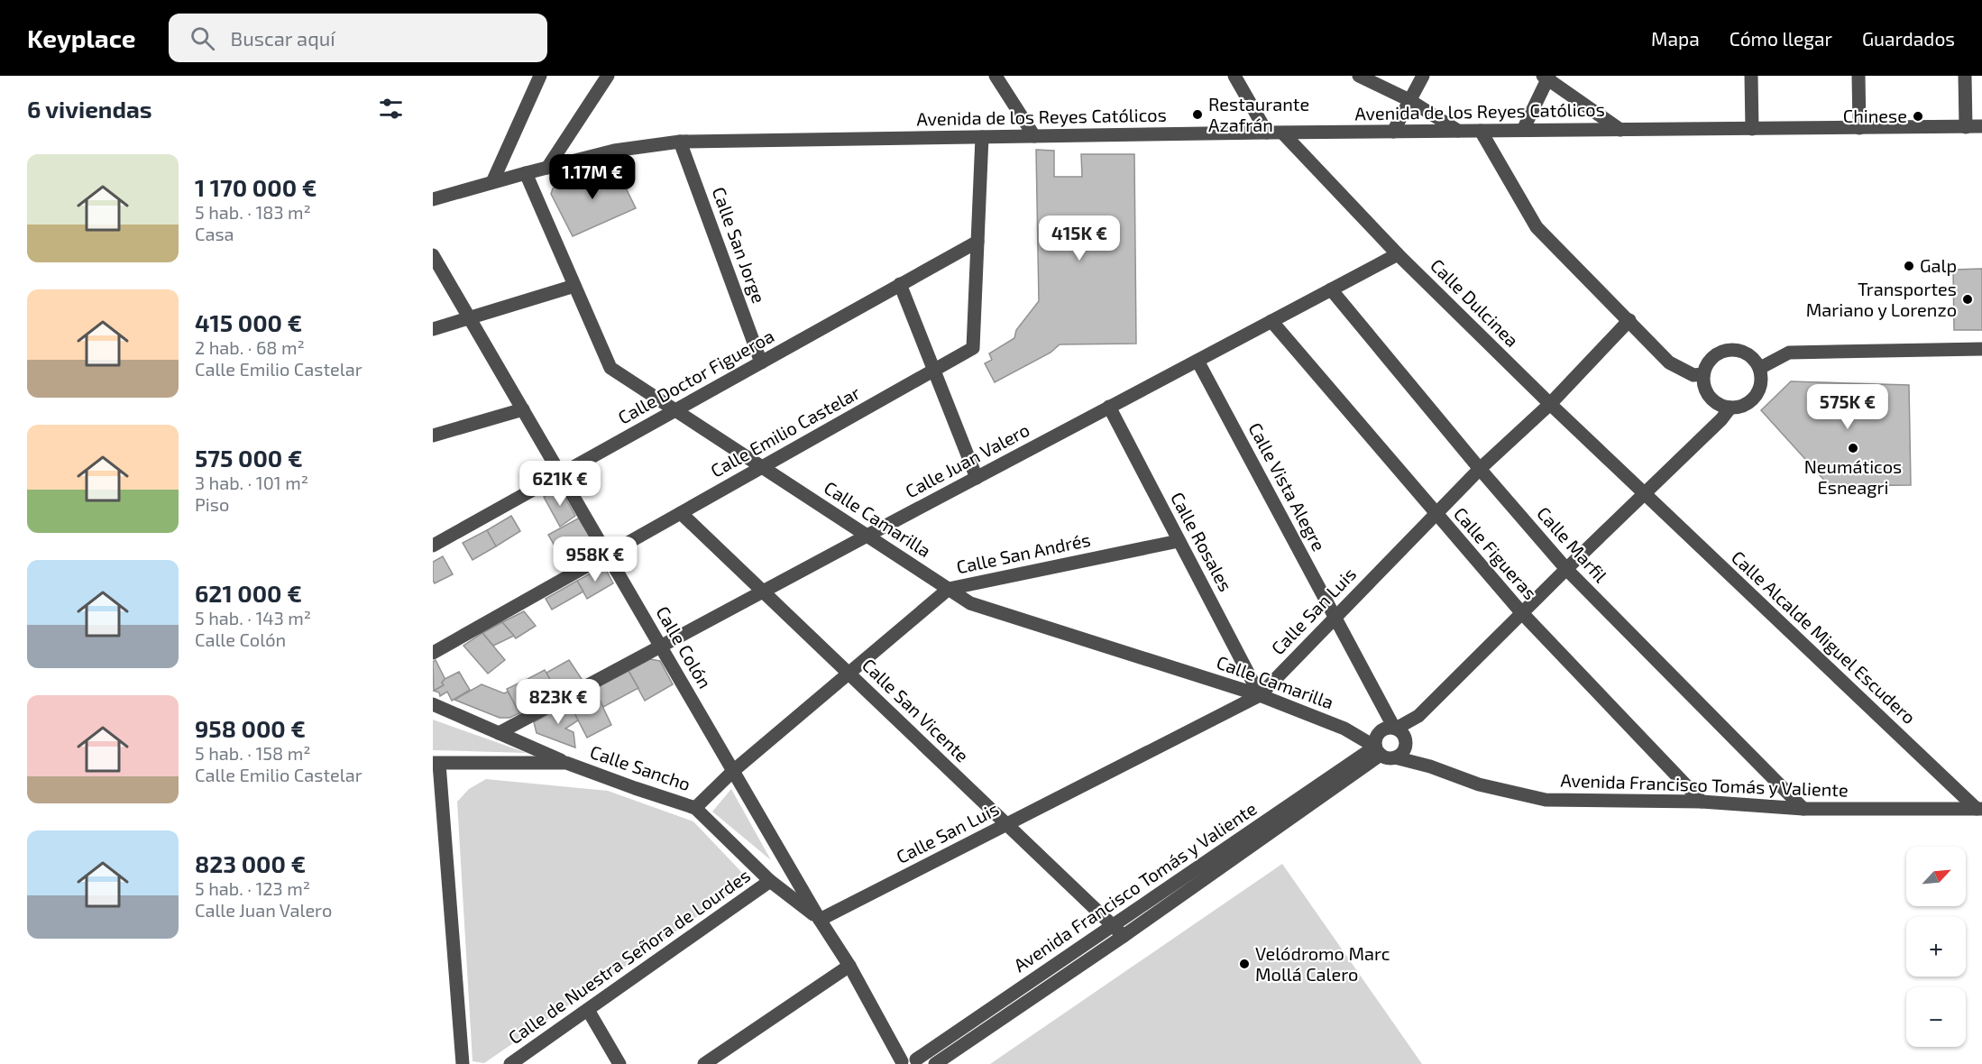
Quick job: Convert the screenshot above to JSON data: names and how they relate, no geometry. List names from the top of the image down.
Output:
{
  "streets": {
    "street": [
      "Avenida de los Reyes Católicos",
      "Calle San Jorge",
      "Calle Dulcinea",
      "Calle Doctor Figueroa",
      "Calle Emilio Castelar",
      "Calle Juan Valero",
      "Calle Vista Alegre",
      "Calle Camarilla",
      "Calle Rosales",
      "Calle Marfil",
      "Calle San Andrés",
      "Calle Figueras",
      "Calle San Luis",
      "Calle Alcalde Miguel Escudero",
      "Calle Colón",
      "Calle San Vicente",
      "Calle Sancho",
      "Avenida Francisco Tomás y Valiente",
      "Calle de Nuestra Señora de Lourdes"
    ]
  },
  "crossings": [
    ["Avenida de los Reyes Católicos", "Calle San Jorge"],
    ["Avenida de los Reyes Católicos", "Calle Dulcinea"],
    ["Avenida de los Reyes Católicos", "Calle Emilio Castelar"],
    ["Avenida de los Reyes Católicos", "Calle Camarilla"],
    ["Calle San Jorge", "Calle Doctor Figueroa"],
    ["Calle Dulcinea", "Calle Juan Valero"],
    ["Calle Dulcinea", "Calle San Luis"],
    ["Calle Dulcinea", "Calle Alcalde Miguel Escudero"],
    ["Calle Doctor Figueroa", "Calle Emilio Castelar"],
    ["Calle Doctor Figueroa", "Calle Camarilla"],
    ["Calle Doctor Figueroa", "Calle Colón"],
    ["Calle Emilio Castelar", "Calle Camarilla"],
    ["Calle Emilio Castelar", "Calle Colón"],
    ["Calle Emilio Castelar", "Calle San Vicente"],
    ["Calle Juan Valero", "Calle Vista Alegre"],
    ["Calle Juan Valero", "Calle Camarilla"],
    ["Calle Juan Valero", "Calle Rosales"],
    ["Calle Juan Valero", "Calle Marfil"],
    ["Calle Juan Valero", "Calle Figueras"],
    ["Calle Juan Valero", "Calle Colón"],
    ["Calle Juan Valero", "Calle San Vicente"],
    ["Calle Juan Valero", "Calle Sancho"],
    ["Calle Vista Alegre", "Calle Camarilla"],
    ["Calle Vista Alegre", "Calle San Luis"],
    ["Calle Vista Alegre", "Avenida Francisco Tomás y Valiente"],
    ["Calle Camarilla", "Calle Rosales"],
    ["Calle Camarilla", "Calle San Andrés"],
    ["Calle Camarilla", "Calle San Luis"],
    ["Calle Camarilla", "Avenida Francisco Tomás y Valiente"],
    ["Calle Rosales", "Calle San Andrés"],
    ["Calle Rosales", "Calle San Luis"],
    ["Calle Marfil", "Calle San Luis"],
    ["Calle Marfil", "Avenida Francisco Tomás y Valiente"],
    ["Calle San Andrés", "Calle Colón"],
    ["Calle San Andrés", "Calle San Vicente"],
    ["Calle San Andrés", "Calle Sancho"],
    ["Calle Figueras", "Calle San Luis"],
    ["Calle Figueras", "Avenida Francisco Tomás y Valiente"],
    ["Calle San Luis", "Calle Colón"],
    ["Calle San Luis", "Calle San Vicente"],
    ["Calle Alcalde Miguel Escudero", "Avenida Francisco Tomás y Valiente"],
    ["Calle Colón", "Calle Sancho"],
    ["Calle Colón", "Avenida Francisco Tomás y Valiente"],
    ["Calle Colón", "Calle de Nuestra Señora de Lourdes"],
    ["Calle San Vicente", "Avenida Francisco Tomás y Valiente"],
    ["Calle Sancho", "Calle de Nuestra Señora de Lourdes"]
  ],
  "places": [
    "Restaurante Azafrán",
    "Chinese",
    "Galp",
    "Transportes Mariano y Lorenzo",
    "Neumáticos Esneagri",
    "Velódromo Marc Mollá Calero"
  ],
  "north": "top right",
  "page": {
    "header": "Keyplace",
    "search": "Buscar aquí",
    "nav": ["Mapa", "Cómo llegar", "Guardados"],
    "heading": "6 viviendas",
    "list": [
      {
        "name": "1 170 000 €",
        "note": "5 hab. · 183 m² · Casa"
      },
      {
        "name": "415 000 €",
        "note": "2 hab. · 68 m² · Calle Emilio Castelar"
      },
      {
        "name": "575 000 €",
        "note": "3 hab. · 101 m² · Piso"
      },
      {
        "name": "621 000 €",
        "note": "5 hab. · 143 m² · Calle Colón"
      },
      {
        "name": "958 000 €",
        "note": "5 hab. · 158 m² · Calle Emilio Castelar"
      },
      {
        "name": "823 000 €",
        "note": "5 hab. · 123 m² · Calle Juan Valero"
      }
    ],
    "price": [
      "1.17M €",
      "415K €",
      "575K €",
      "621K €",
      "958K €",
      "823K €"
    ],
    "map_buttons": ["+", "−"]
  }
}
